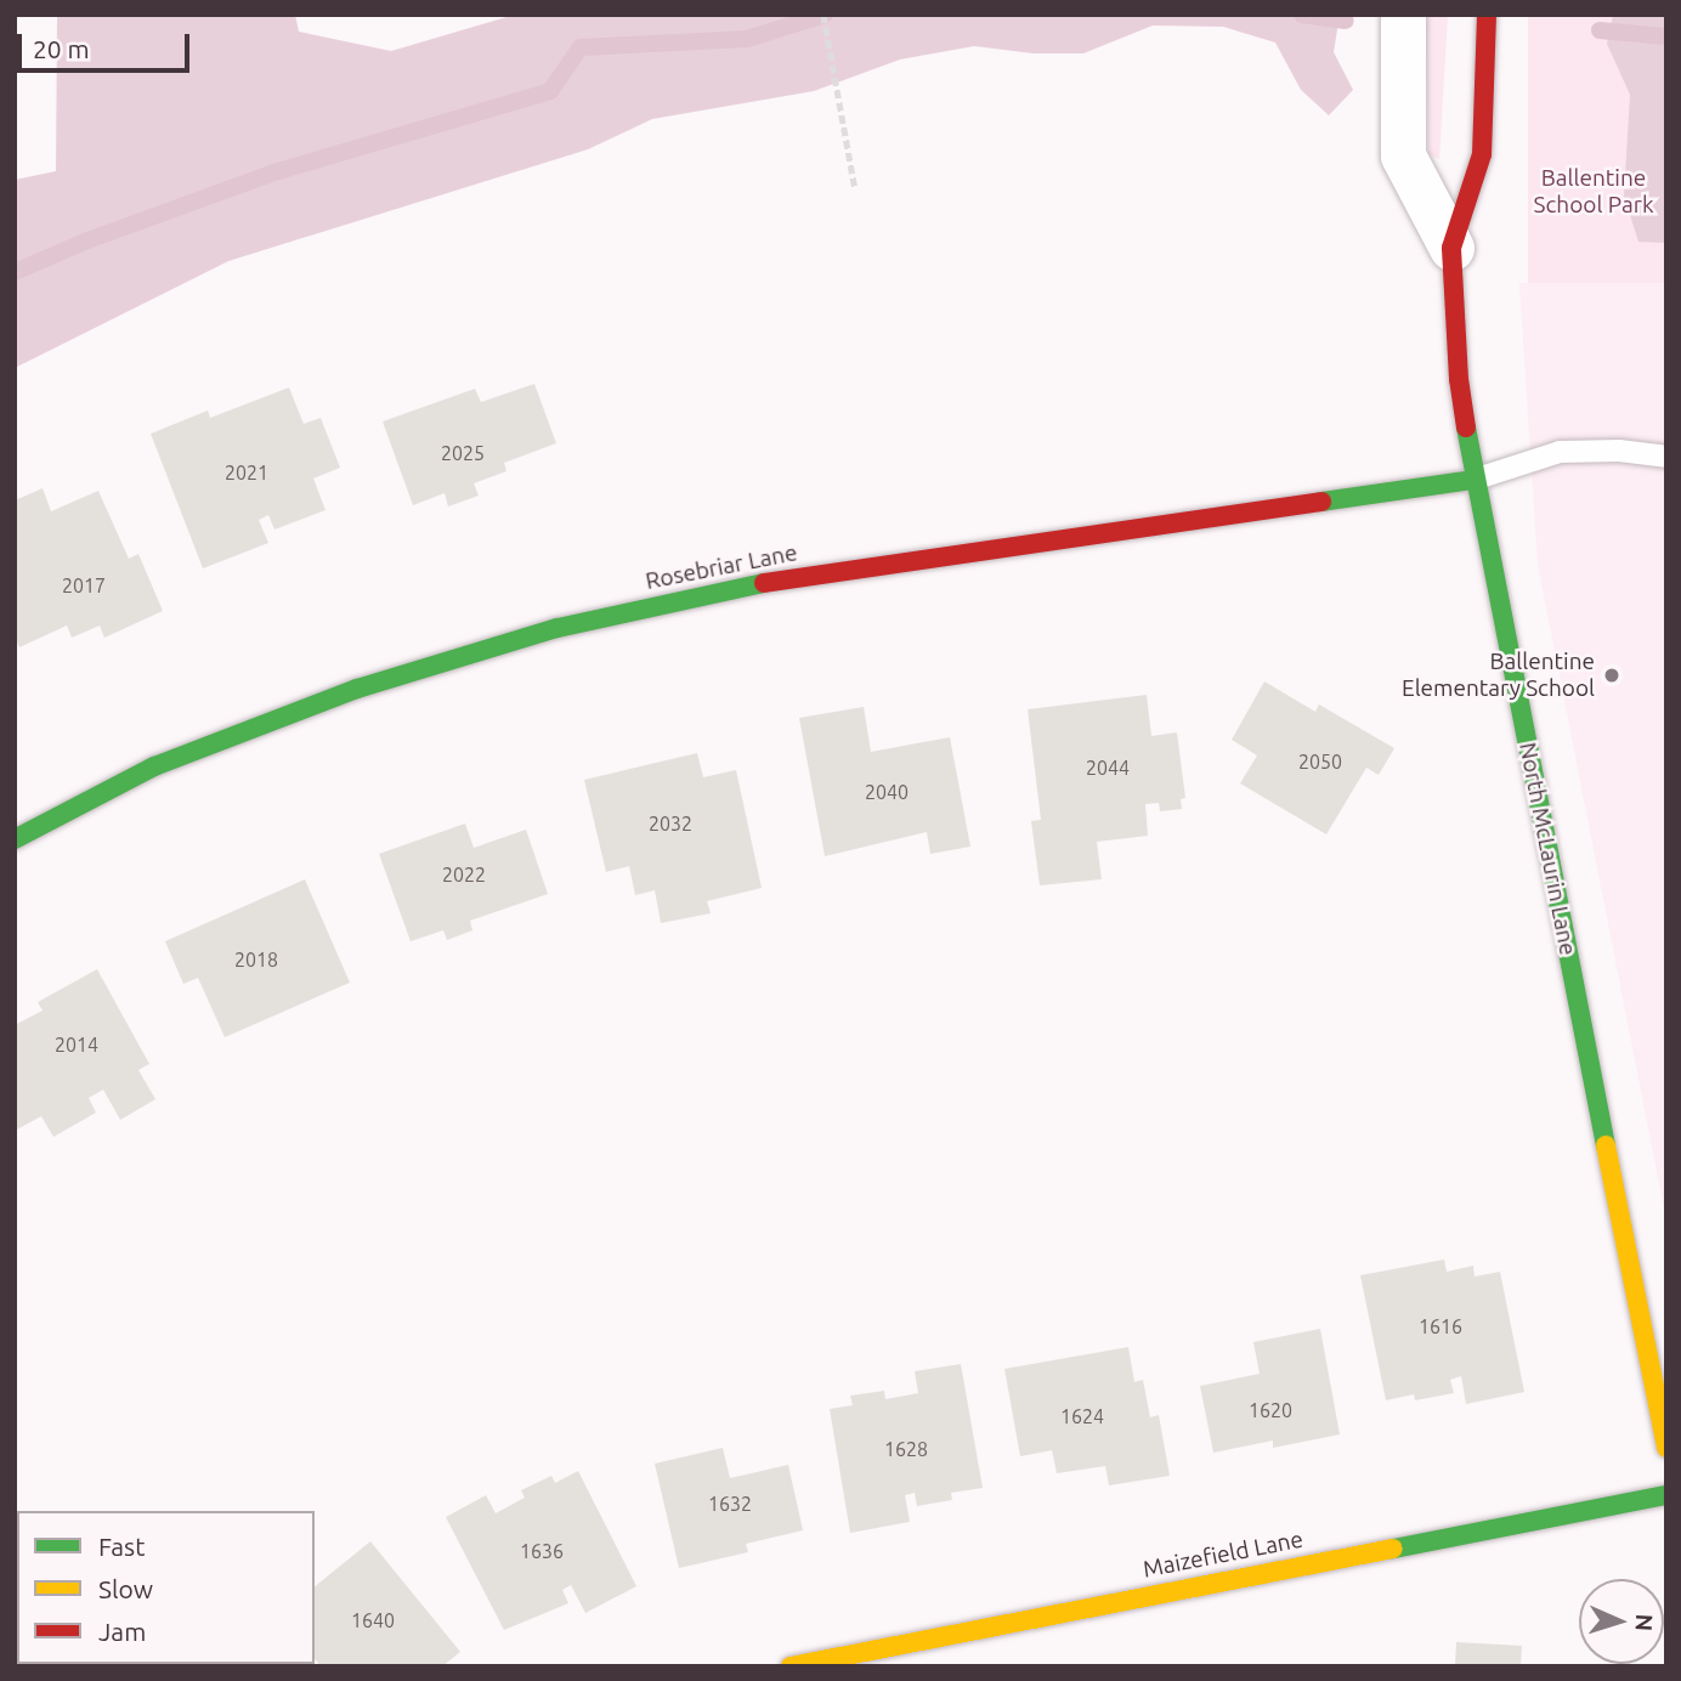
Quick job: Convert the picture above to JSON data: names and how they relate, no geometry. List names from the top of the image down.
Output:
{
  "streets": {
    "street": ["Rosebriar Lane", "North McLaurin Lane", "Maizefield Lane"]
  },
  "crossings": [
    ["Rosebriar Lane", "North McLaurin Lane"]
  ],
  "parks": ["Ballentine School Park"],
  "places": ["Ballentine Elementary School"],
  "house_numbers": [
    "2025",
    "2021",
    "2017",
    "2050",
    "2044",
    "2040",
    "2032",
    "2022",
    "2018",
    "2014",
    "1616",
    "1620",
    "1624",
    "1628",
    "1632",
    "1636",
    "1640"
  ],
  "legend": ["Fast", "Slow", "Jam"],
  "scale_bar": "20 m",
  "north": "right"
}
